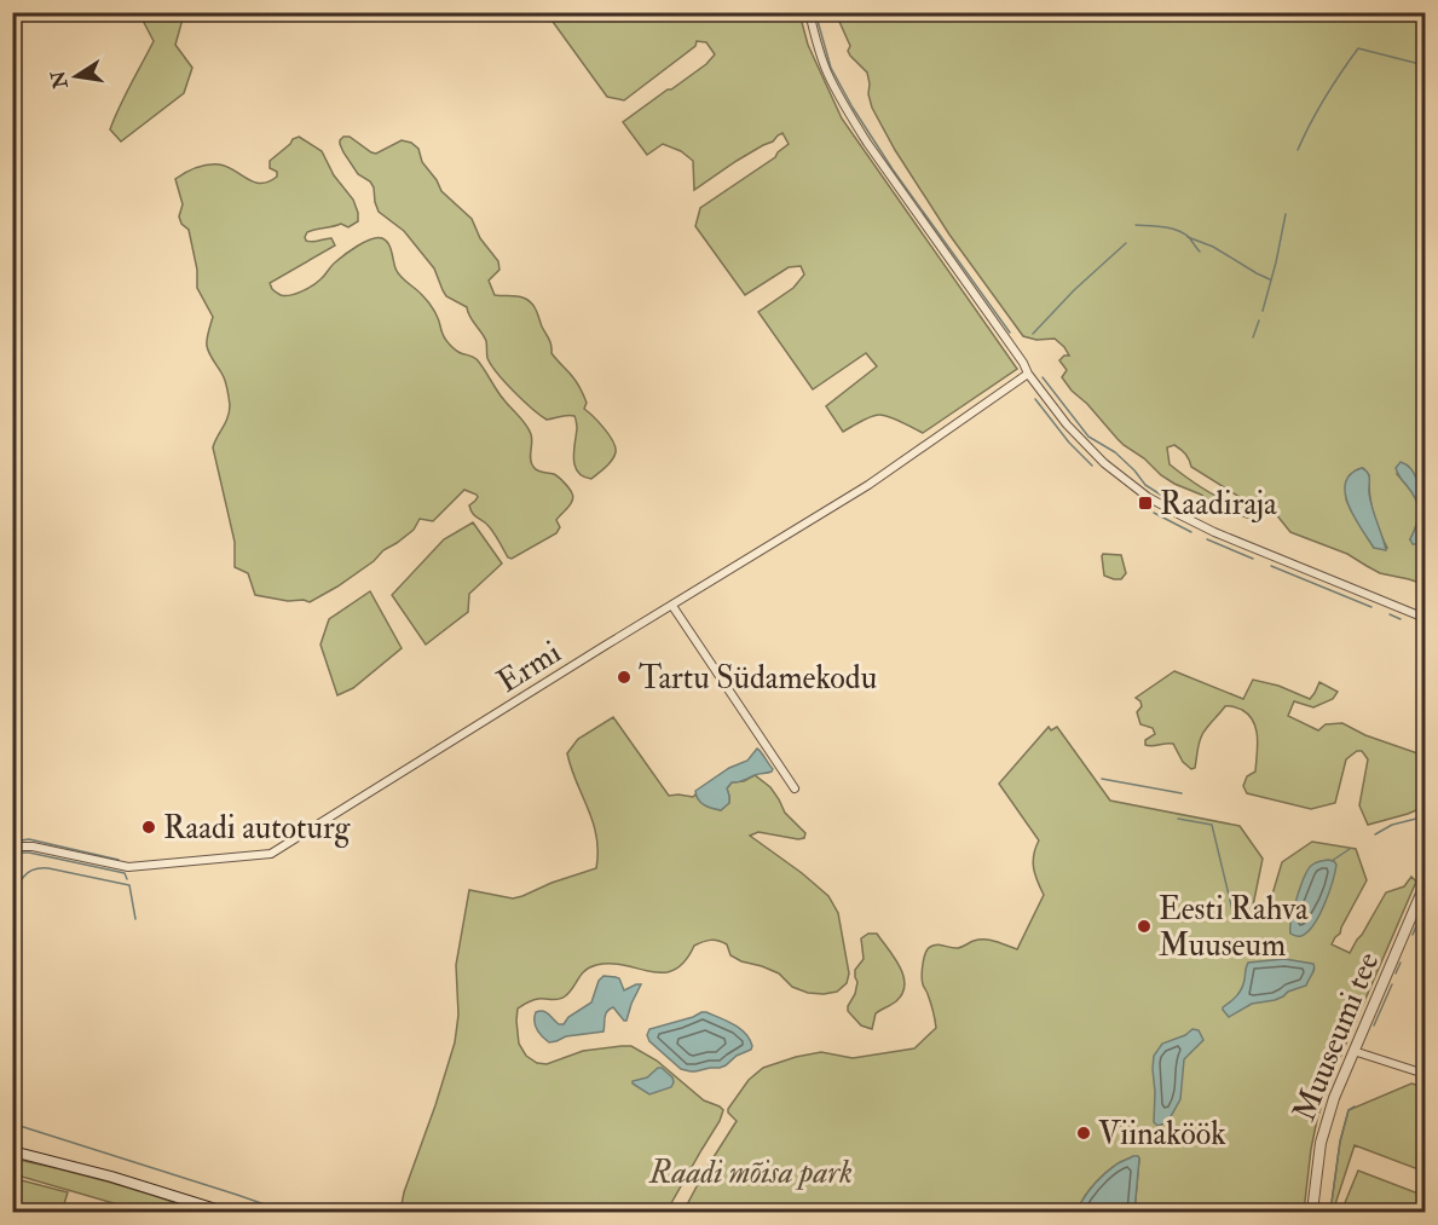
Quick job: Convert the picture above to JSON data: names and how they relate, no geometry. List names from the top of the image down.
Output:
{
  "streets": {
    "street": ["Ermi", "Muuseumi tee"]
  },
  "parks": ["Raadi mõisa park"],
  "places": {
    "transit": ["Raadiraja"],
    "other": [
      "Tartu Südamekodu",
      "Raadi autoturg",
      "Eesti Rahva Muuseum",
      "Viinaköök"
    ]
  },
  "north": "left"
}
